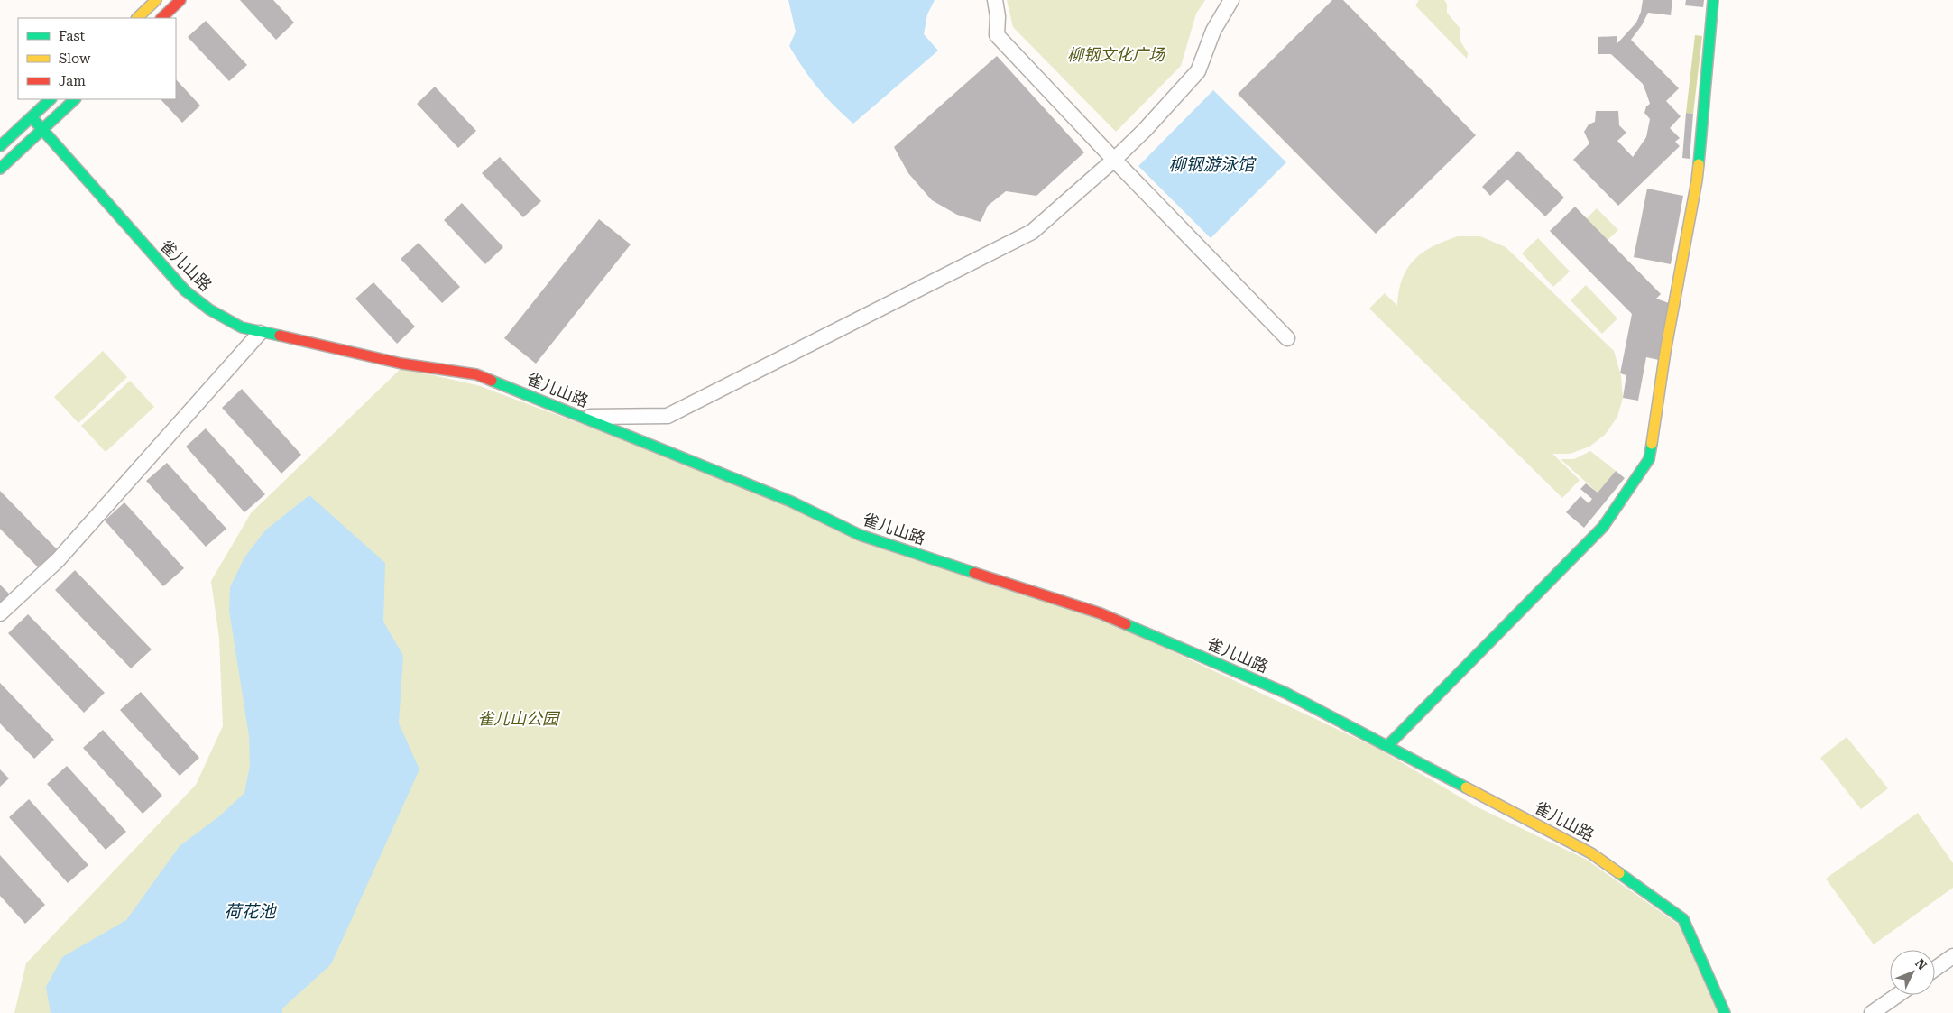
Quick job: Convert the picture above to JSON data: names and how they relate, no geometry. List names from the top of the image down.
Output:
{
  "streets": {
    "street": ["雀儿山路"]
  },
  "water": ["柳钢游泳馆", "荷花池"],
  "parks": ["柳钢文化广场", "雀儿山公园"],
  "legend": ["Fast", "Slow", "Jam"],
  "north": "top right"
}
